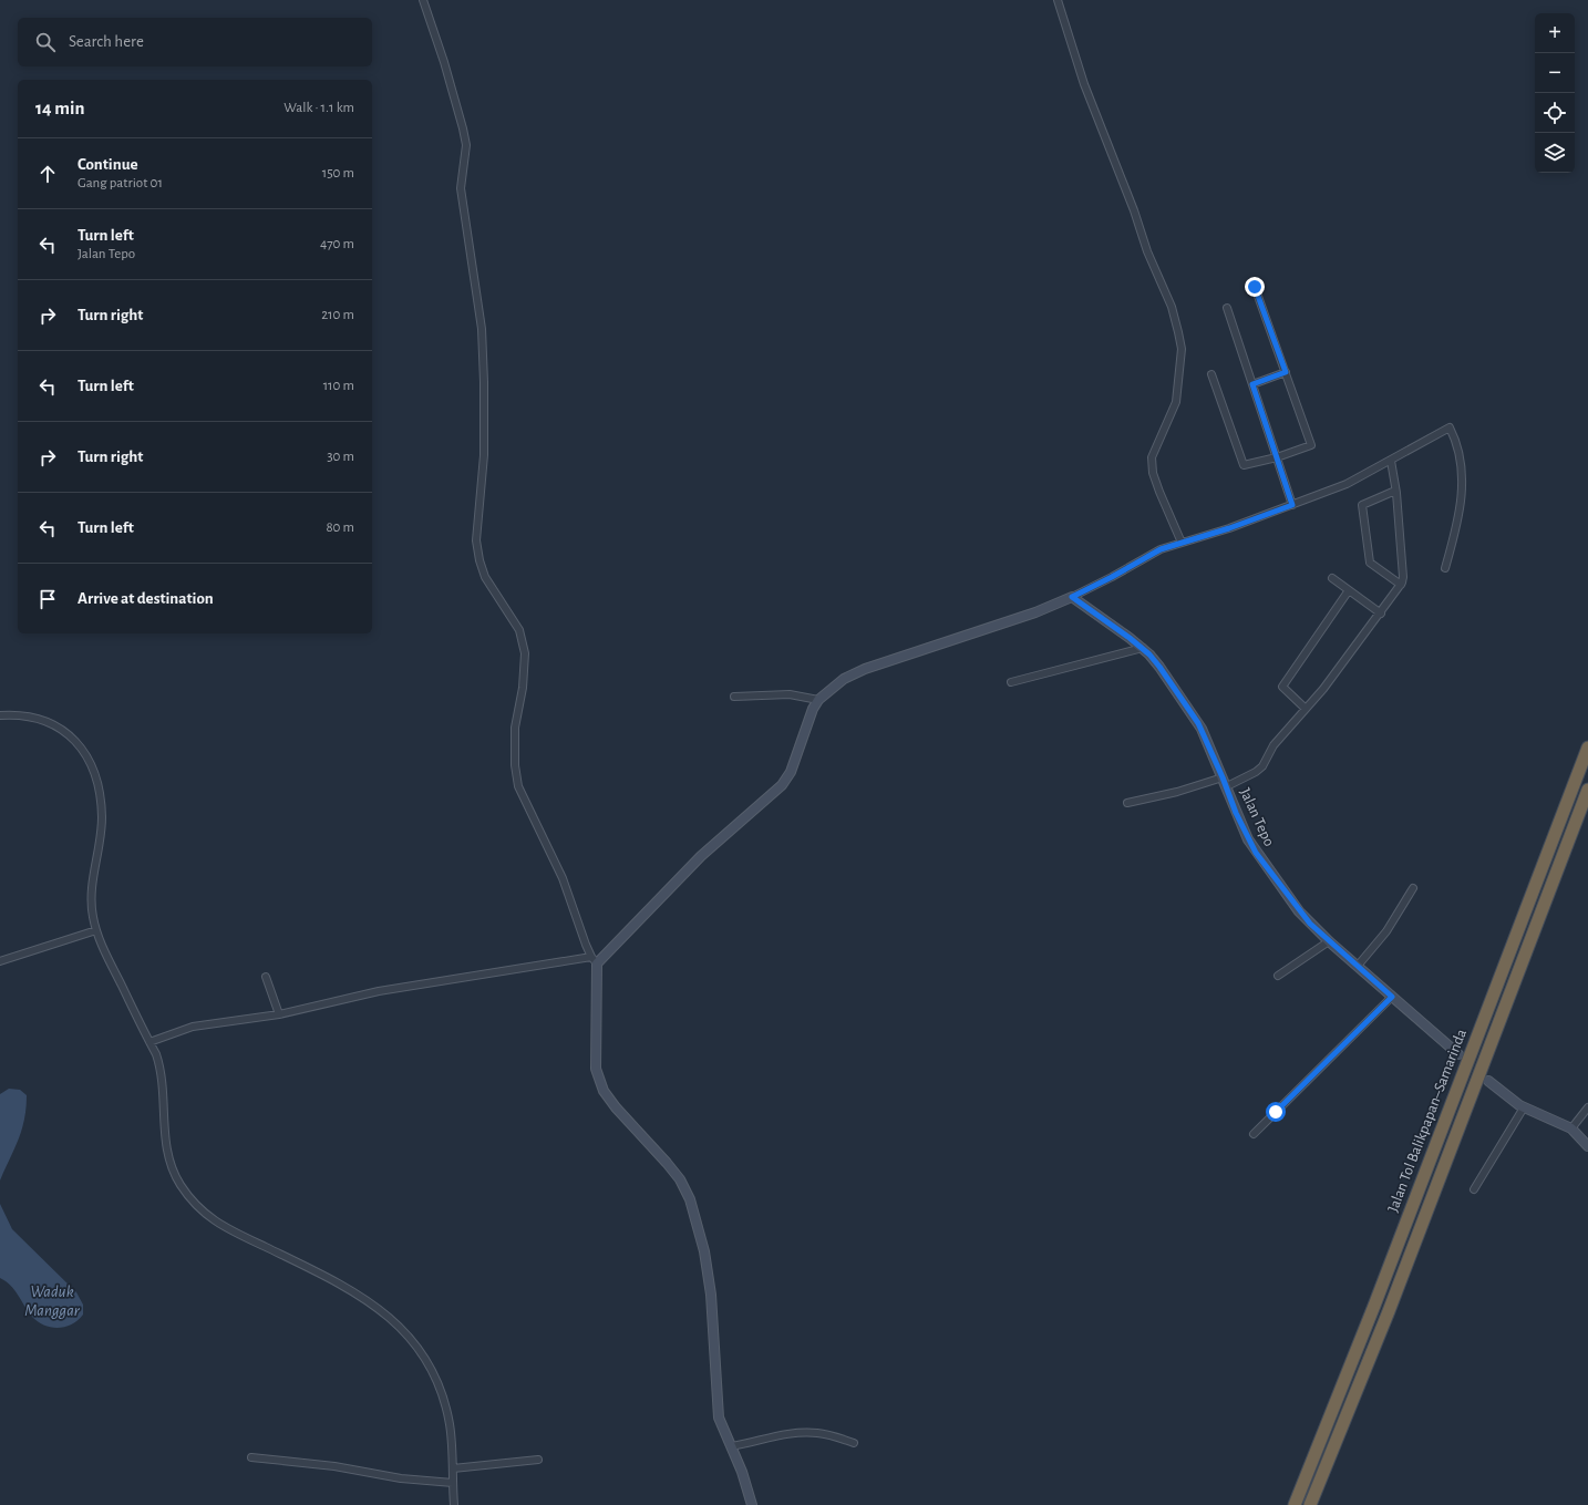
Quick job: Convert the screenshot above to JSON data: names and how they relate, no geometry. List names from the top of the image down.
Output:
{
  "streets": {
    "highway": ["Jalan Tol Balikpapan–Samarinda"],
    "street": ["Jalan Tepo"]
  },
  "water": ["Waduk Manggar"],
  "page": {
    "map_buttons": ["+", "−"],
    "search": "Search here",
    "heading": ["14 min", "Walk · 1.1 km"],
    "list": [
      ["Continue", "Gang patriot 01", "150 m"],
      ["Turn left", "Jalan Tepo", "470 m"],
      ["Turn right", "210 m"],
      ["Turn left", "110 m"],
      ["Turn right", "30 m"],
      ["Turn left", "80 m"],
      "Arrive at destination"
    ]
  }
}
